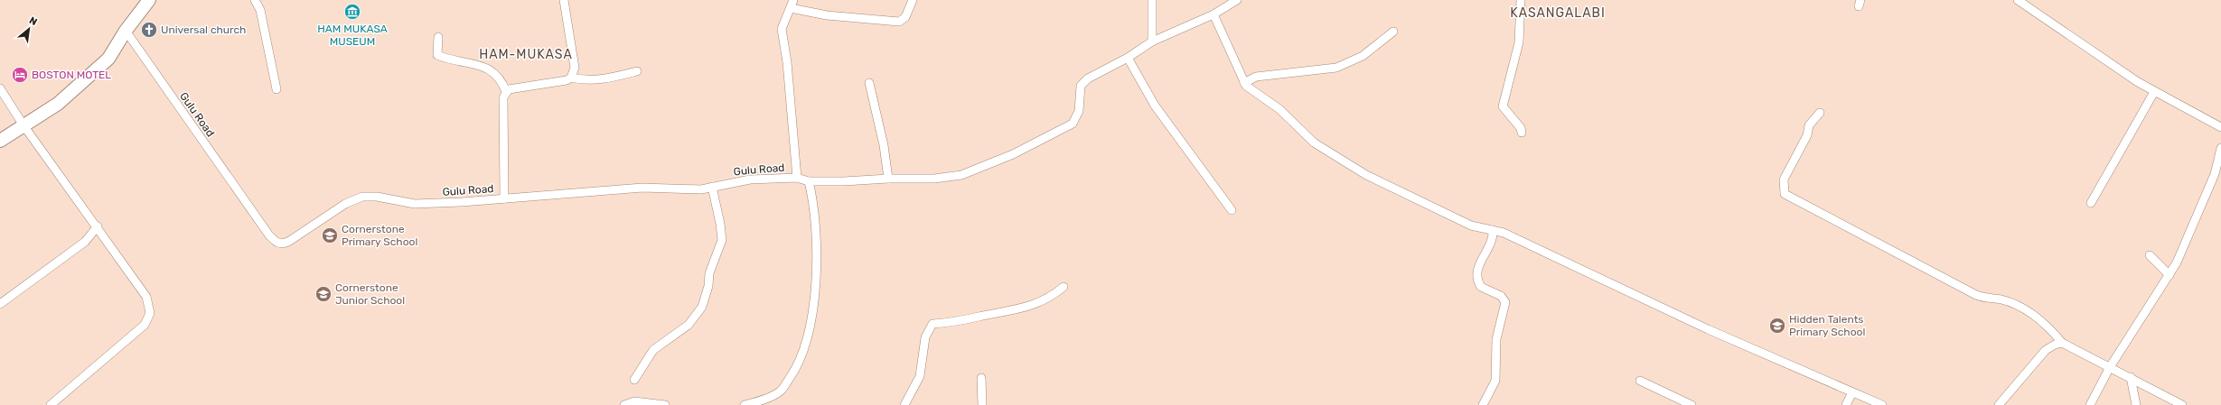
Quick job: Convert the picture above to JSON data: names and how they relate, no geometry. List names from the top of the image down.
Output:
{
  "streets": {
    "street": ["Gulu Road"]
  },
  "districts": ["KASANGALABI", "HAM-MUKASA"],
  "places": {
    "museum": ["HAM MUKASA MUSEUM"],
    "church": ["Universal church"],
    "hotel": ["BOSTON MOTEL"],
    "school or university": ["Cornerstone Primary School", "Cornerstone Junior School", "Hidden Talents Primary School"]
  },
  "north": "top right"
}
